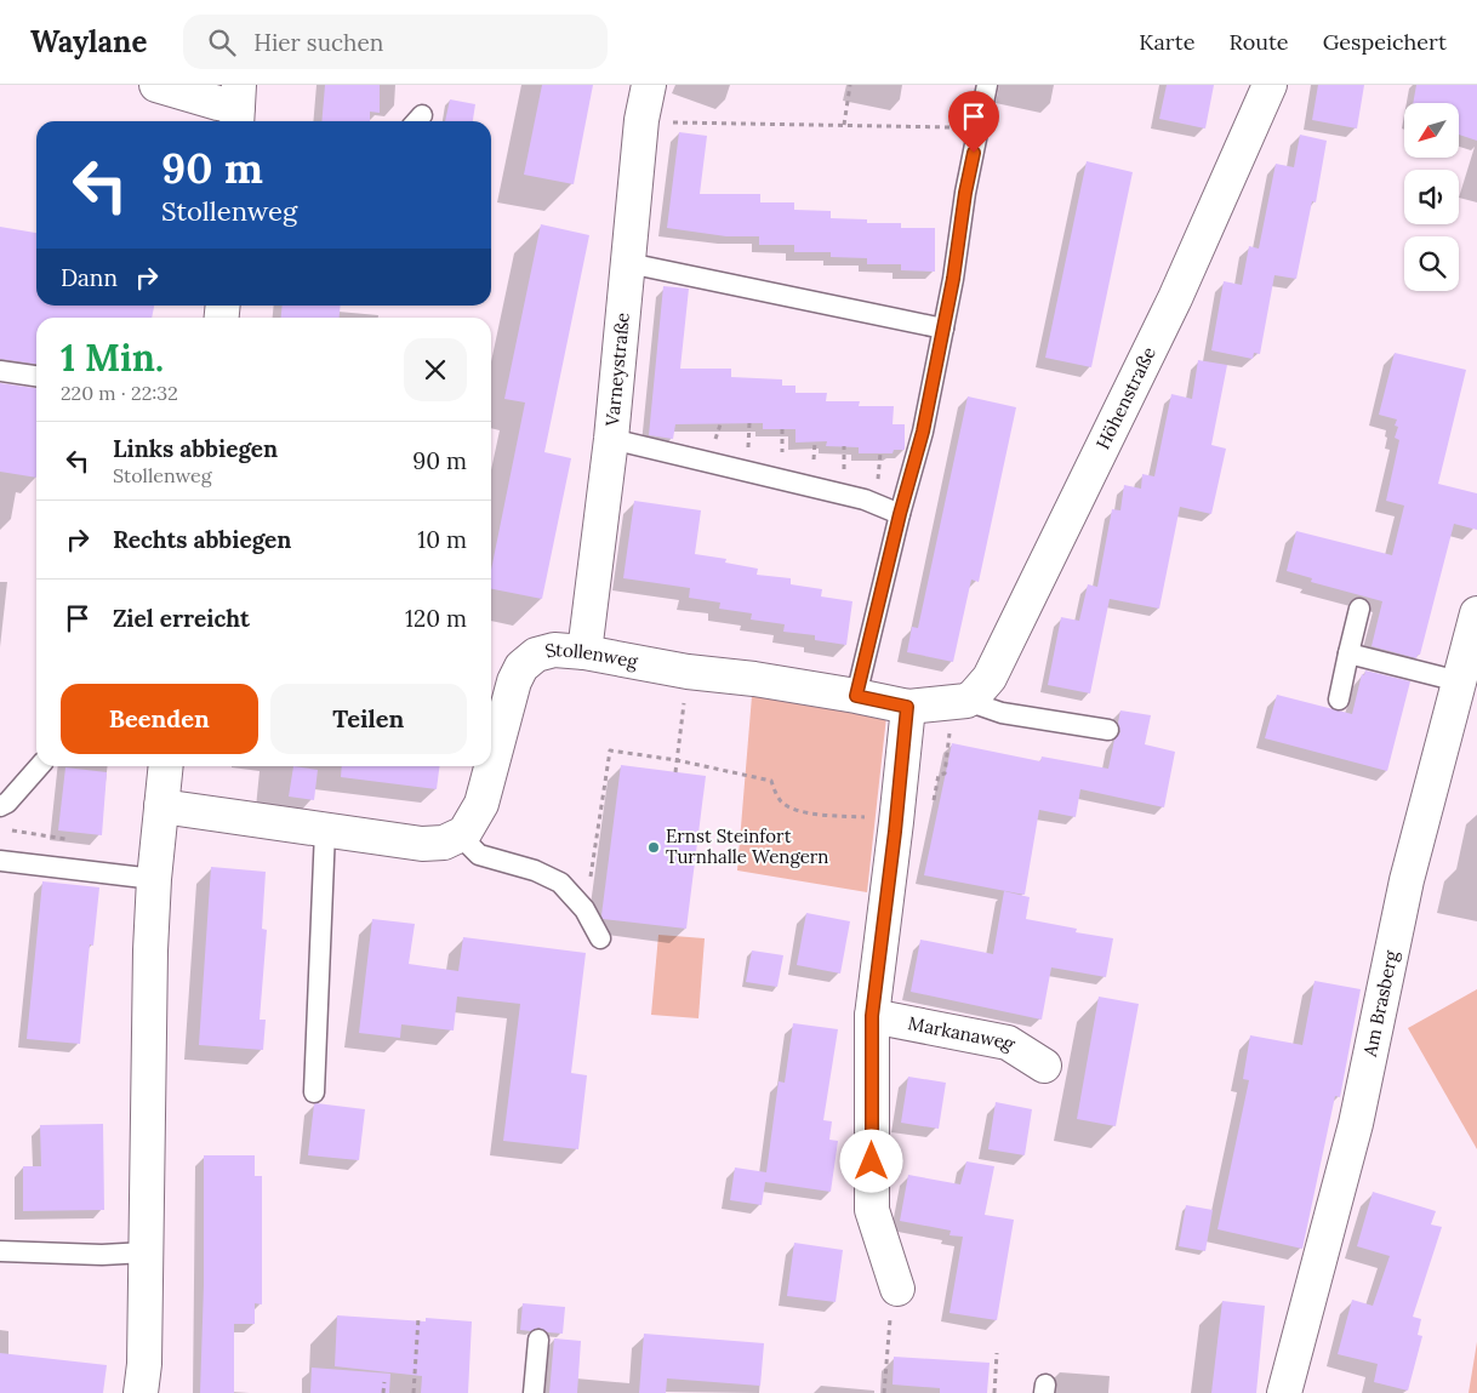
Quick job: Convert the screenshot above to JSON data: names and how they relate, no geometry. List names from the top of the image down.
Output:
{
  "streets": {
    "street": [
      "Varneystraße",
      "Höhenstraße",
      "Stollenweg",
      "Am Brasberg",
      "Markanaweg"
    ]
  },
  "crossings": [
    ["Varneystraße", "Stollenweg"],
    ["Höhenstraße", "Stollenweg"]
  ],
  "places": ["Ernst Steinfort Turnhalle Wengern"],
  "north": "bottom left",
  "page": {
    "header": "Waylane",
    "search": "Hier suchen",
    "nav": ["Karte", "Route", "Gespeichert"],
    "turn": ["90 m", "Stollenweg"],
    "then": "Dann",
    "heading": ["1 Min.", "220 m · 22:32"],
    "list": [
      {
        "name": "Links abbiegen",
        "note": "Stollenweg",
        "value": "90 m"
      },
      {
        "name": "Rechts abbiegen",
        "value": "10 m"
      },
      {
        "name": "Ziel erreicht",
        "value": "120 m"
      }
    ],
    "buttons": ["Beenden", "Teilen"]
  }
}
